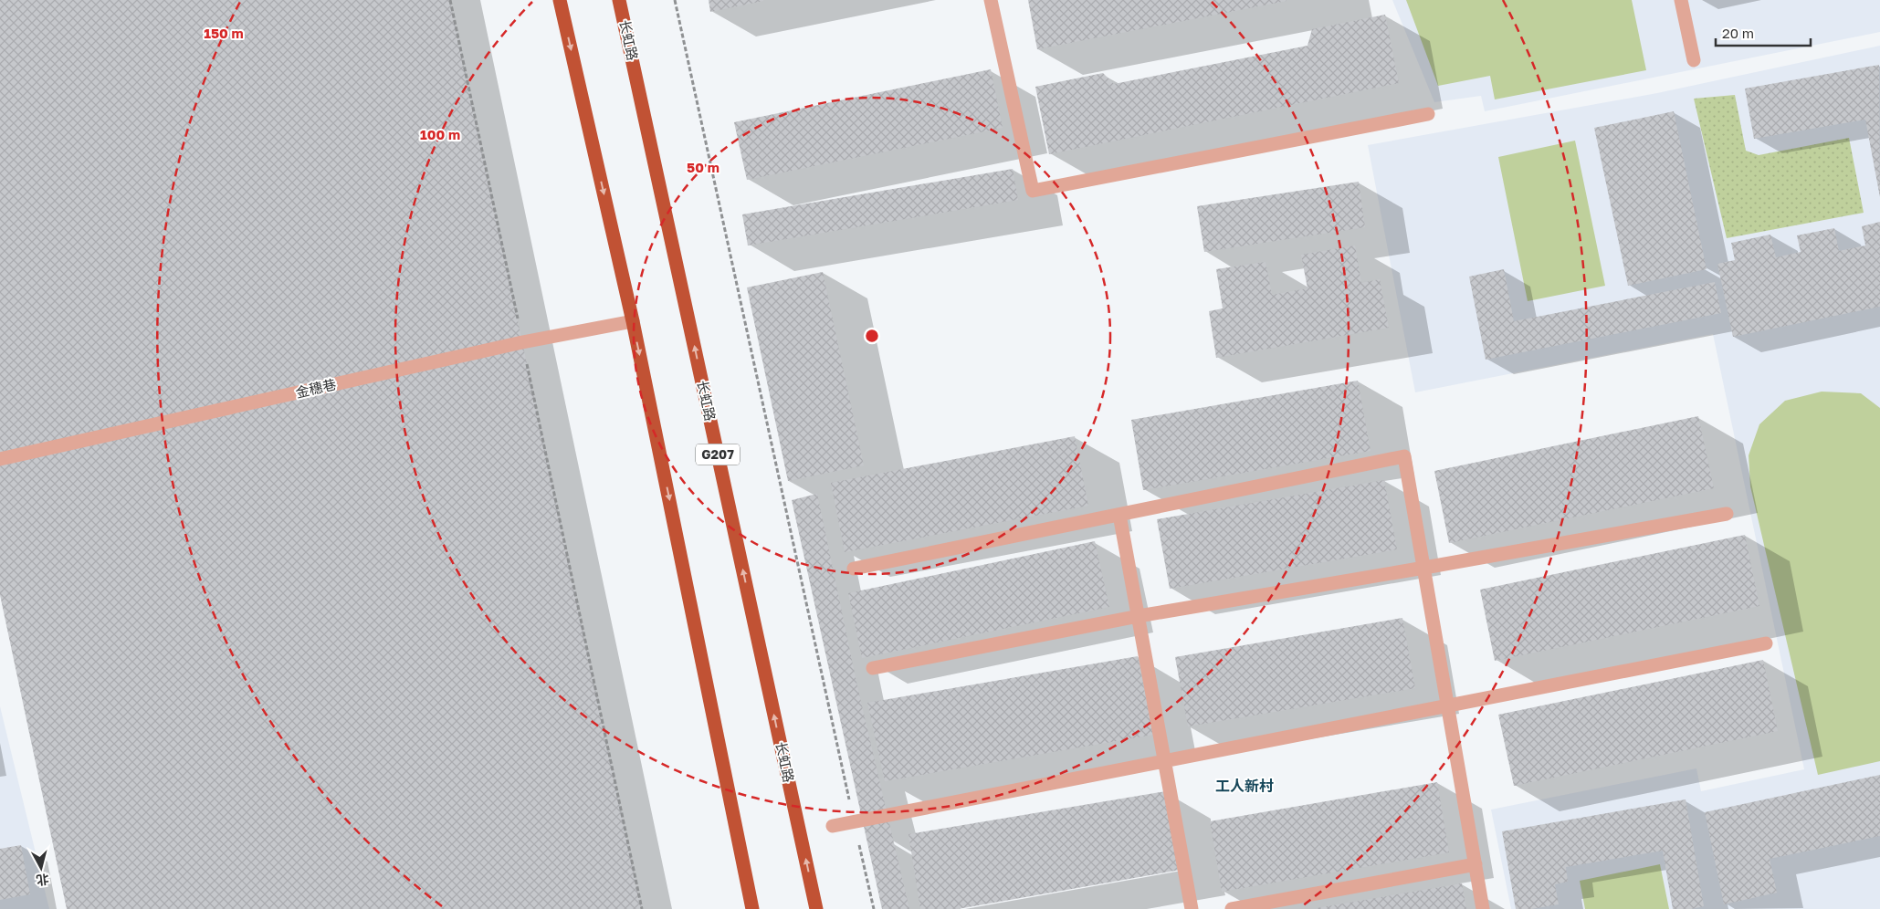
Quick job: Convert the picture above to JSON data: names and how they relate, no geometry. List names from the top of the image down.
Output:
{
  "streets": {
    "highway": ["长虹路", "G207"],
    "street": ["金穗巷"]
  },
  "districts": ["工人新村"],
  "scale_bar": "20 m",
  "north": "bottom",
  "rings": ["150 m", "100 m", "50 m"]
}
